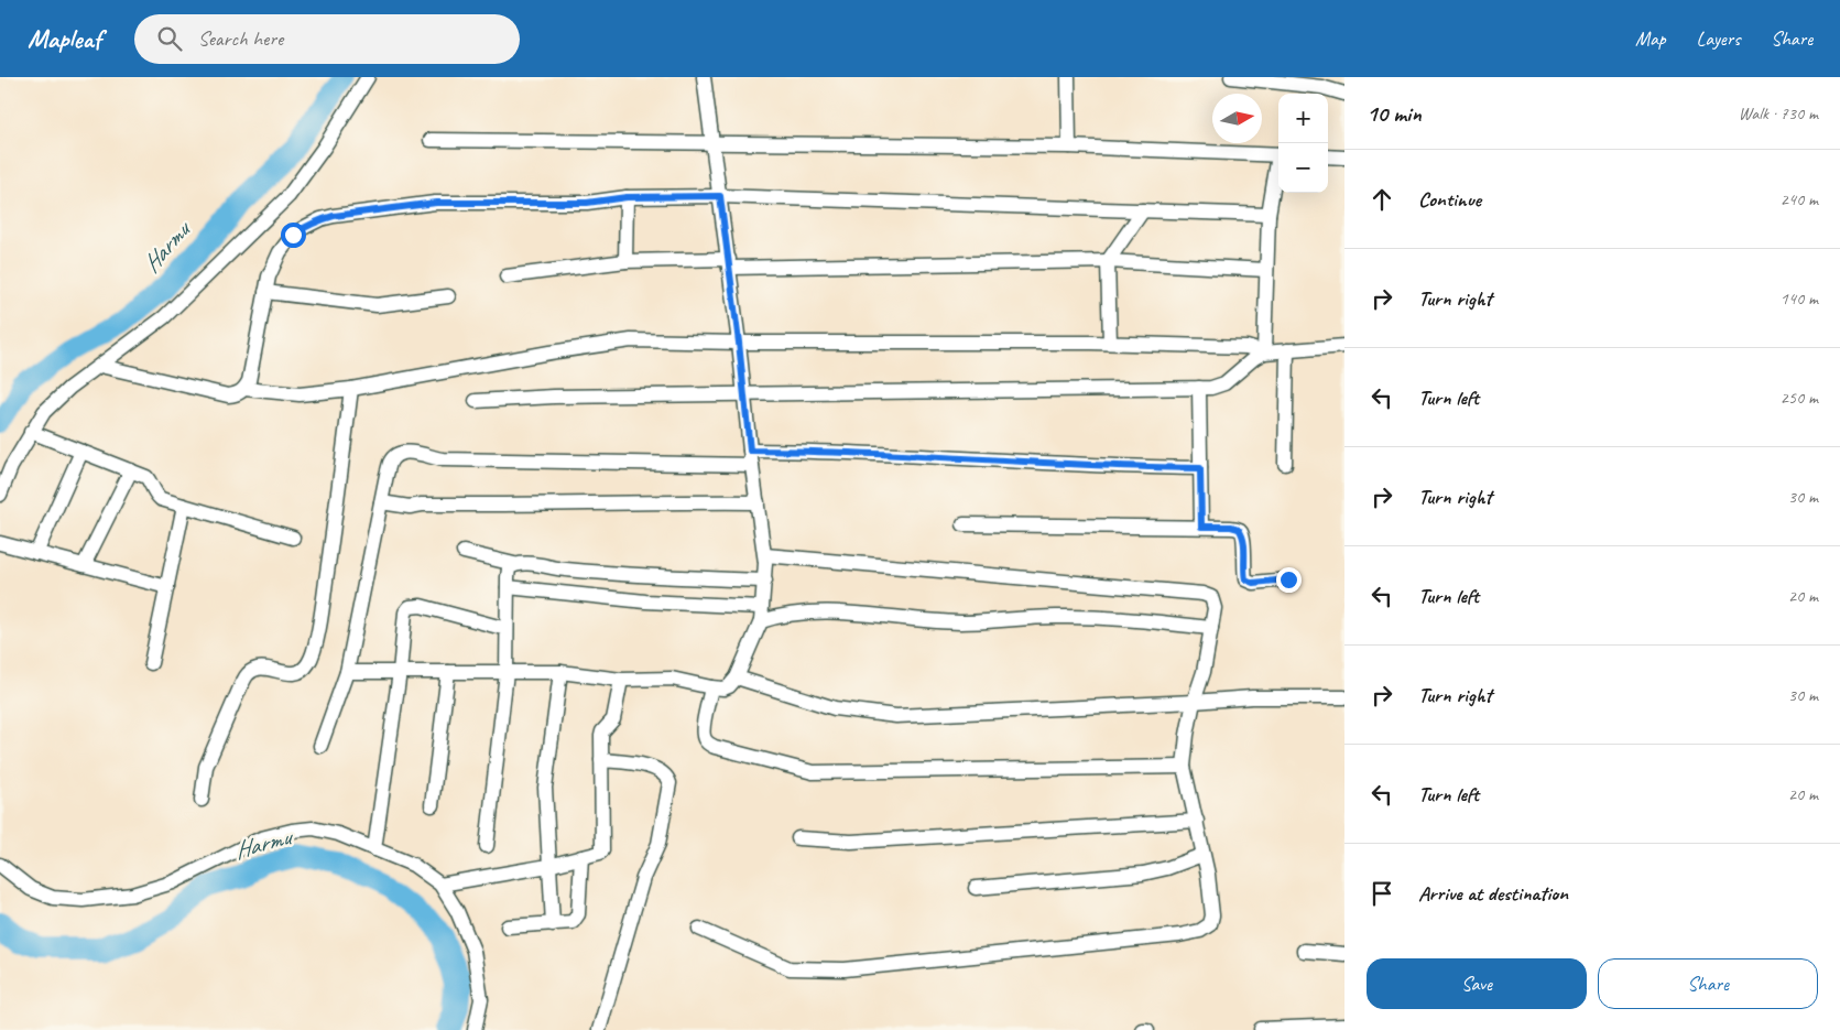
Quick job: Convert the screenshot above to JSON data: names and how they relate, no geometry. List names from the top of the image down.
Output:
{
  "water": ["Harmu"],
  "north": "right",
  "page": {
    "header": "Mapleaf",
    "search": "Search here",
    "nav": ["Map", "Layers", "Share"],
    "heading": ["10 min", "Walk · 730 m"],
    "map_buttons": ["+", "−"],
    "list": [
      ["Continue", "240 m"],
      ["Turn right", "140 m"],
      ["Turn left", "250 m"],
      ["Turn right", "30 m"],
      ["Turn left", "20 m"],
      ["Turn right", "30 m"],
      ["Turn left", "20 m"],
      "Arrive at destination"
    ],
    "buttons": ["Save", "Share"]
  }
}
